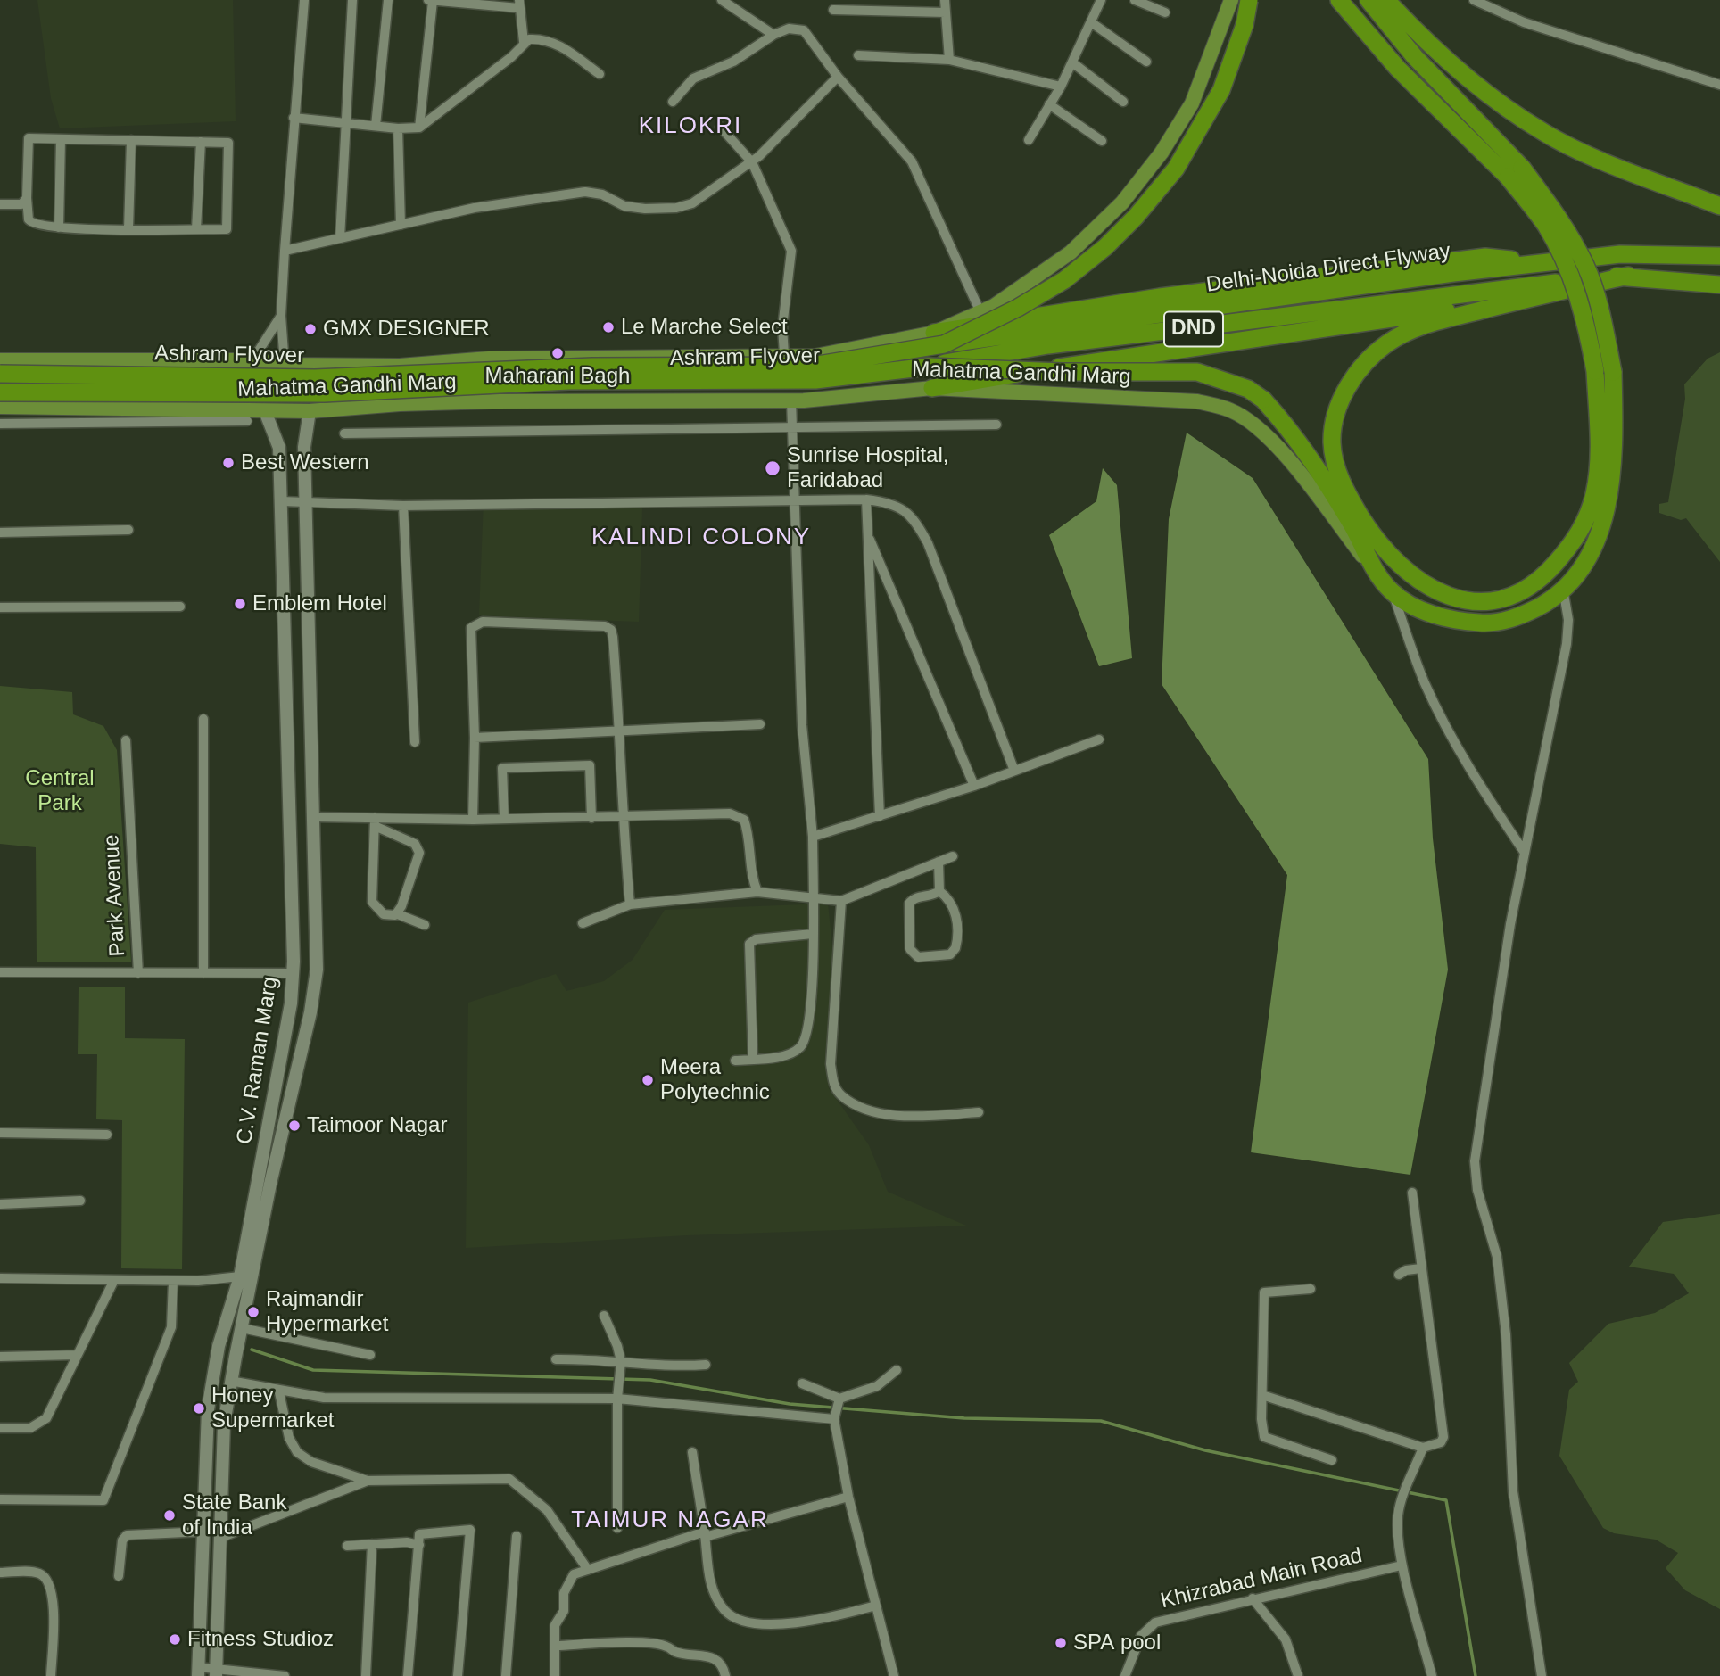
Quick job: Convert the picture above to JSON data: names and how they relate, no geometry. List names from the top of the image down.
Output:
{
  "streets": {
    "highway": ["Delhi-Noida Direct Flyway", "DND", "Ashram Flyover"],
    "main road": ["Mahatma Gandhi Marg", "C.V. Raman Marg"],
    "street": ["Park Avenue", "Khizrabad Main Road"]
  },
  "crossings": [
    ["Delhi-Noida Direct Flyway", "Ashram Flyover"],
    ["Delhi-Noida Direct Flyway", "Mahatma Gandhi Marg"],
    ["Ashram Flyover", "Mahatma Gandhi Marg"],
    ["Mahatma Gandhi Marg", "C.V. Raman Marg"]
  ],
  "districts": ["KILOKRI", "KALINDI COLONY", "TAIMUR NAGAR"],
  "parks": ["Central Park"],
  "places": [
    "Le Marche Select",
    "GMX DESIGNER",
    "Maharani Bagh",
    "Best Western",
    "Sunrise Hospital, Faridabad",
    "Emblem Hotel",
    "Meera Polytechnic",
    "Taimoor Nagar",
    "Rajmandir Hypermarket",
    "Honey Supermarket",
    "State Bank of India",
    "Fitness Studioz",
    "SPA pool"
  ]
}
